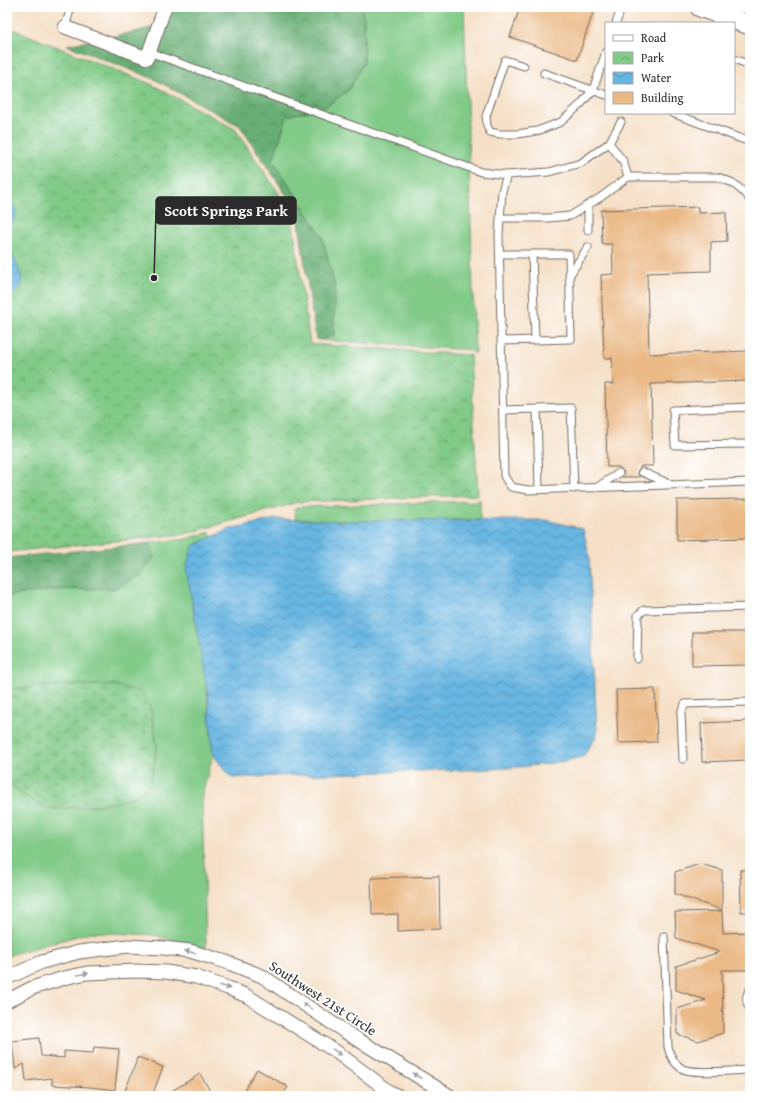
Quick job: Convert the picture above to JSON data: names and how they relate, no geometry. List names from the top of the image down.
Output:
{
  "streets": {
    "street": ["Southwest 21st Circle"]
  },
  "places": ["Scott Springs Park"],
  "legend": [
    "Road",
    "Park",
    "Water",
    "Building"
  ]
}
